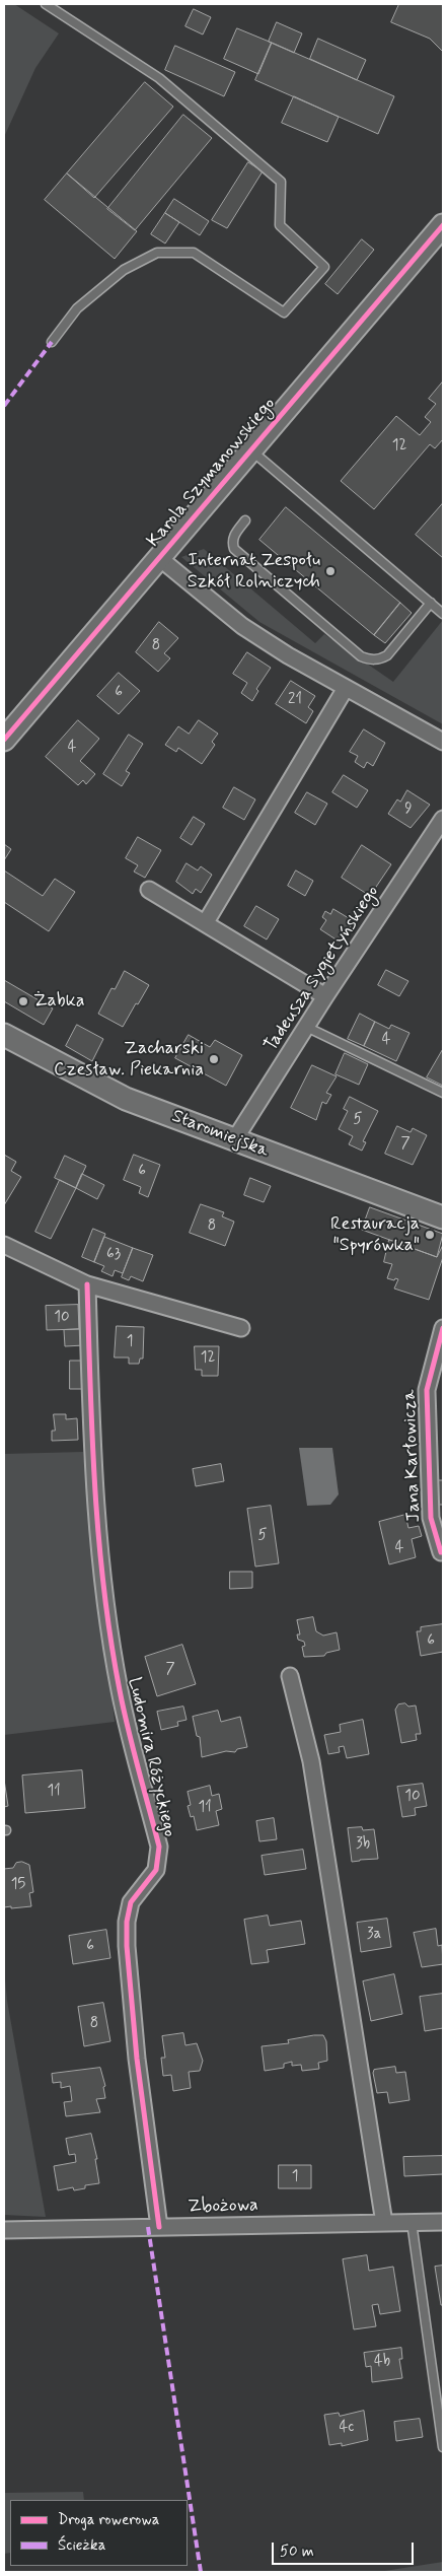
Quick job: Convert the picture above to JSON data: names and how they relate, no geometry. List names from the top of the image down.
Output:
{
  "streets": {
    "street": [
      "Karola Szymanowskiego",
      "Tadeusza Sygietyńskiego",
      "Staromiejska",
      "Jana Karłowicza",
      "Ludomira Różyckiego",
      "Zbożowa"
    ]
  },
  "crossings": [
    ["Tadeusza Sygietyńskiego", "Staromiejska"],
    ["Ludomira Różyckiego", "Zbożowa"]
  ],
  "places": [
    "Internat Zespołu Szkół Rolniczych",
    "Żabka",
    "Zacharski Czesław. Piekarnia",
    "Restauracja \"Spyrówka\""
  ],
  "house_numbers": [
    "12",
    "8",
    "6",
    "21",
    "4",
    "9",
    "4",
    "5",
    "7",
    "6",
    "8",
    "63",
    "10",
    "1",
    "12",
    "5",
    "4",
    "6",
    "7",
    "11",
    "10",
    "11",
    "3b",
    "15",
    "3a",
    "6",
    "8",
    "1",
    "4b",
    "4c"
  ],
  "legend": ["Droga rowerowa", "Ścieżka"],
  "scale_bar": "50 m"
}
